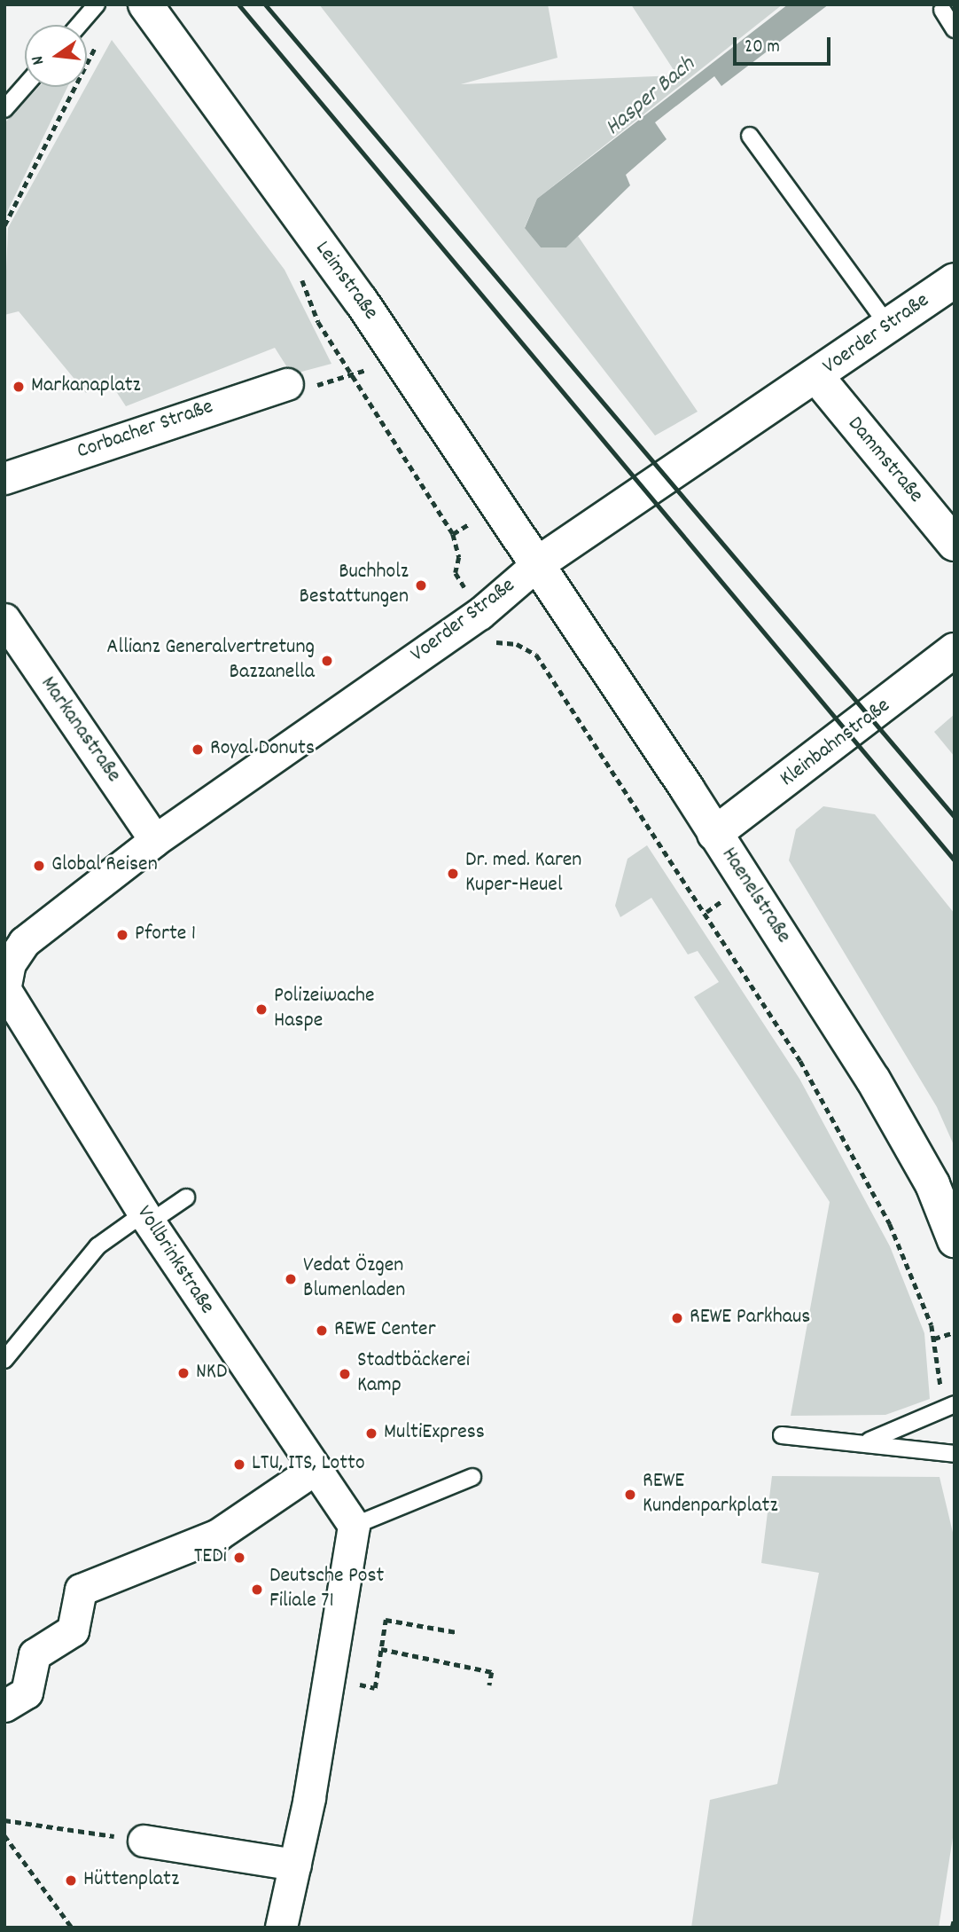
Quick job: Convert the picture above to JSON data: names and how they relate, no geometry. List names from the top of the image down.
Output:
{
  "streets": {
    "main road": [
      "Leimstraße",
      "Voerder Straße",
      "Dammstraße",
      "Kleinbahnstraße",
      "Haenelstraße"
    ],
    "street": ["Corbacher Straße", "Markanastraße", "Vollbrinkstraße"]
  },
  "crossings": [
    ["Leimstraße", "Voerder Straße"],
    ["Leimstraße", "Haenelstraße"],
    ["Voerder Straße", "Dammstraße"],
    ["Voerder Straße", "Markanastraße"],
    ["Voerder Straße", "Haenelstraße"],
    ["Voerder Straße", "Vollbrinkstraße"],
    ["Kleinbahnstraße", "Haenelstraße"]
  ],
  "water": ["Hasper Bach"],
  "places": [
    "Markanaplatz",
    "Buchholz Bestattungen",
    "Allianz Generalvertretung Bazzanella",
    "Royal Donuts",
    "Global Reisen",
    "Dr. med. Karen Kuper-Heuel",
    "Pforte 1",
    "Polizeiwache Haspe",
    "Vedat Özgen Blumenladen",
    "REWE Parkhaus",
    "REWE Center",
    "NKD",
    "Stadtbäckerei Kamp",
    "MultiExpress",
    "LTU, ITS, Lotto",
    "REWE Kundenparkplatz",
    "TEDi",
    "Deutsche Post Filiale 71",
    "Hüttenplatz"
  ],
  "scale_bar": "20 m",
  "north": "left"
}
